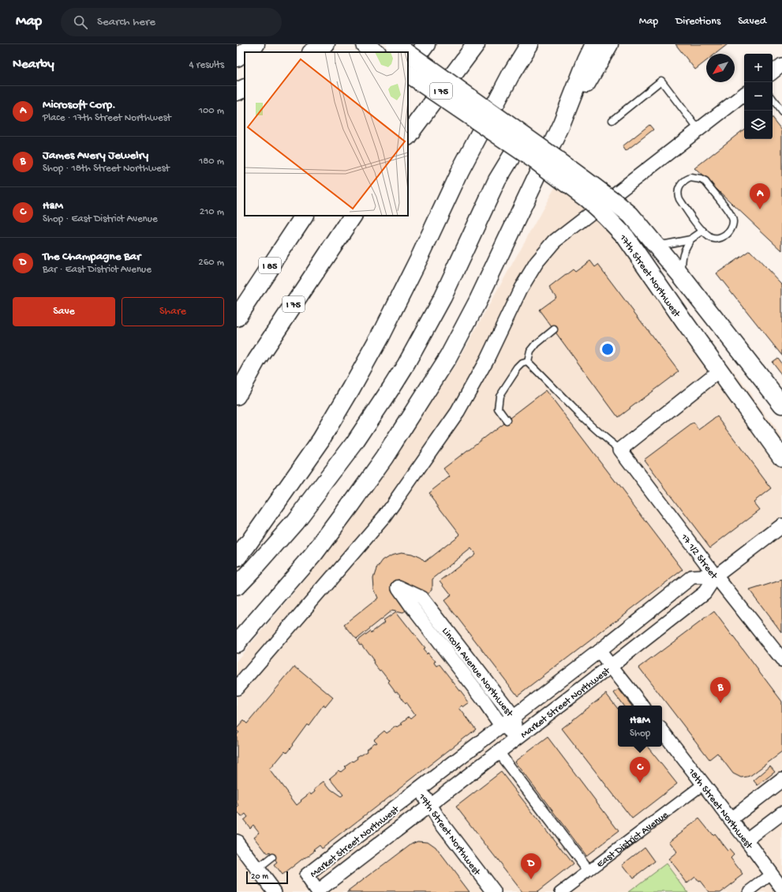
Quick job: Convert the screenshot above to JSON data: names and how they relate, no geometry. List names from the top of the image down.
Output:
{
  "streets": {
    "main road": ["I 75", "I 85", "17th Street Northwest"],
    "street": [
      "17 1/2 Street",
      "Lincoln Avenue Northwest",
      "Market Street Northwest",
      "18th Street Northwest",
      "19th Street Northwest",
      "East District Avenue"
    ]
  },
  "crossings": [
    ["17 1/2 Street", "Market Street Northwest"],
    ["Lincoln Avenue Northwest", "Market Street Northwest"],
    ["Market Street Northwest", "19th Street Northwest"],
    ["18th Street Northwest", "East District Avenue"]
  ],
  "scale_bar": "20 m",
  "north": "bottom left",
  "page": {
    "header": "Map",
    "search": "Search here",
    "nav": ["Map", "Directions", "Saved"],
    "heading": ["Nearby", "4 results"],
    "map_buttons": ["+", "−"],
    "list": [
      {
        "mark": "A",
        "name": "Microsoft Corp.",
        "note": "Place · 17th Street Northwest",
        "value": "100 m"
      },
      {
        "mark": "B",
        "name": "James Avery Jewelry",
        "note": "Shop · 18th Street Northwest",
        "value": "180 m"
      },
      {
        "mark": "C",
        "name": "H&M",
        "note": "Shop · East District Avenue",
        "value": "210 m"
      },
      {
        "mark": "D",
        "name": "The Champagne Bar",
        "note": "Bar · East District Avenue",
        "value": "260 m"
      }
    ],
    "pins": [
      "A",
      "B",
      "C",
      "D"
    ],
    "buttons": ["Save", "Share"],
    "popup": ["H&M", "Shop"],
    "scale": "20 m"
  }
}
